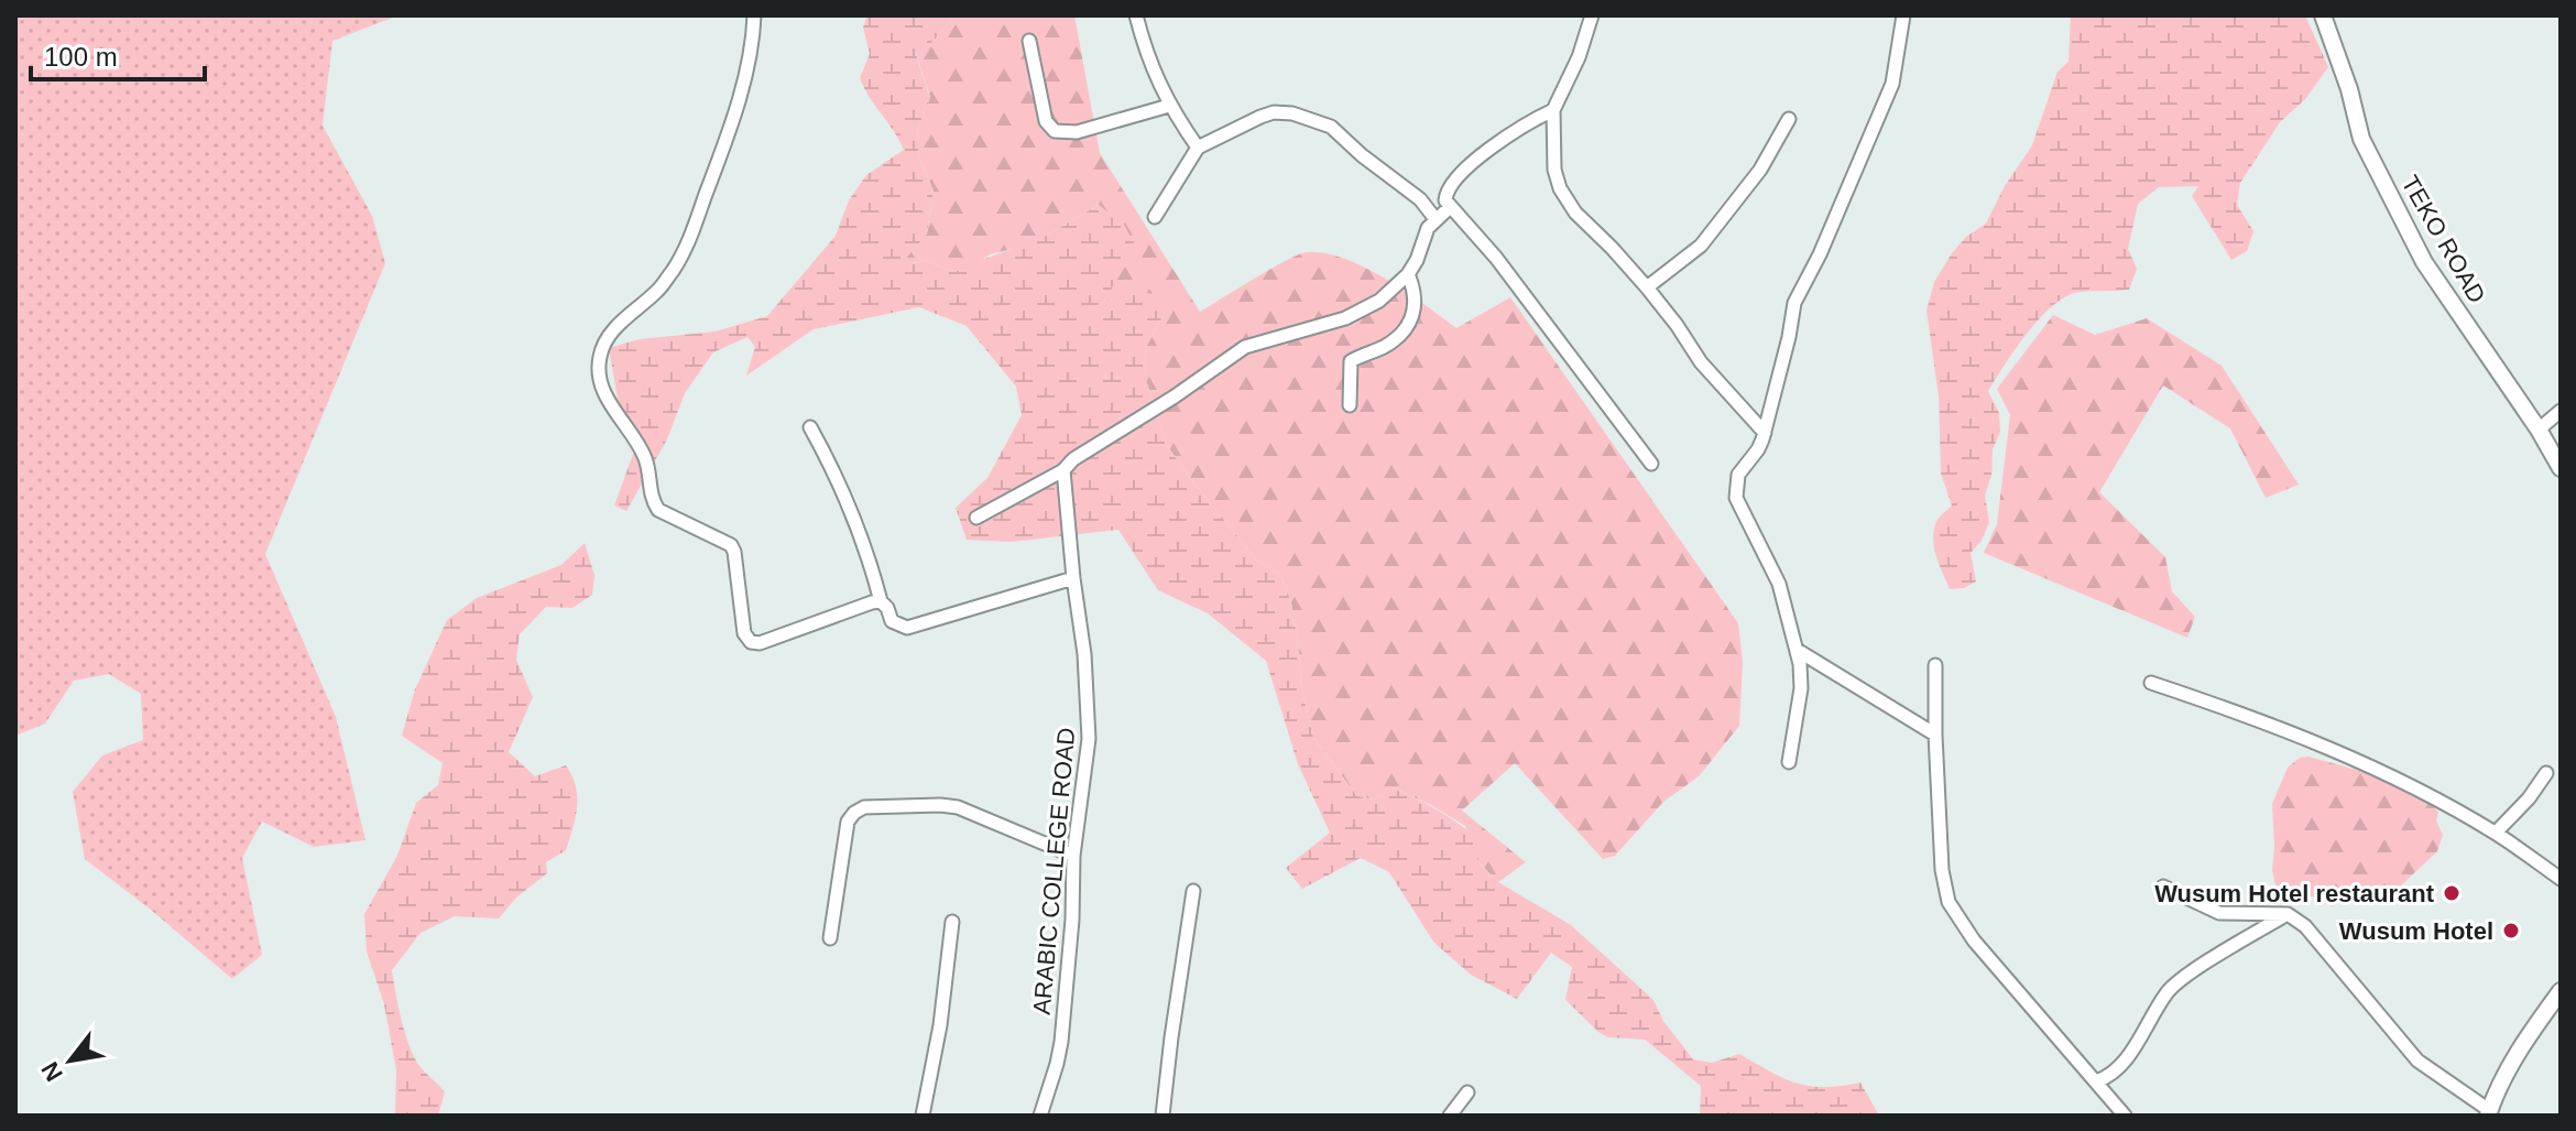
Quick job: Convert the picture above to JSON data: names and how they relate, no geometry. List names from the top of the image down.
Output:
{
  "streets": {
    "street": ["TEKO ROAD", "ARABIC COLLEGE ROAD"]
  },
  "places": ["Wusum Hotel restaurant", "Wusum Hotel"],
  "scale_bar": "100 m",
  "north": "bottom left"
}
